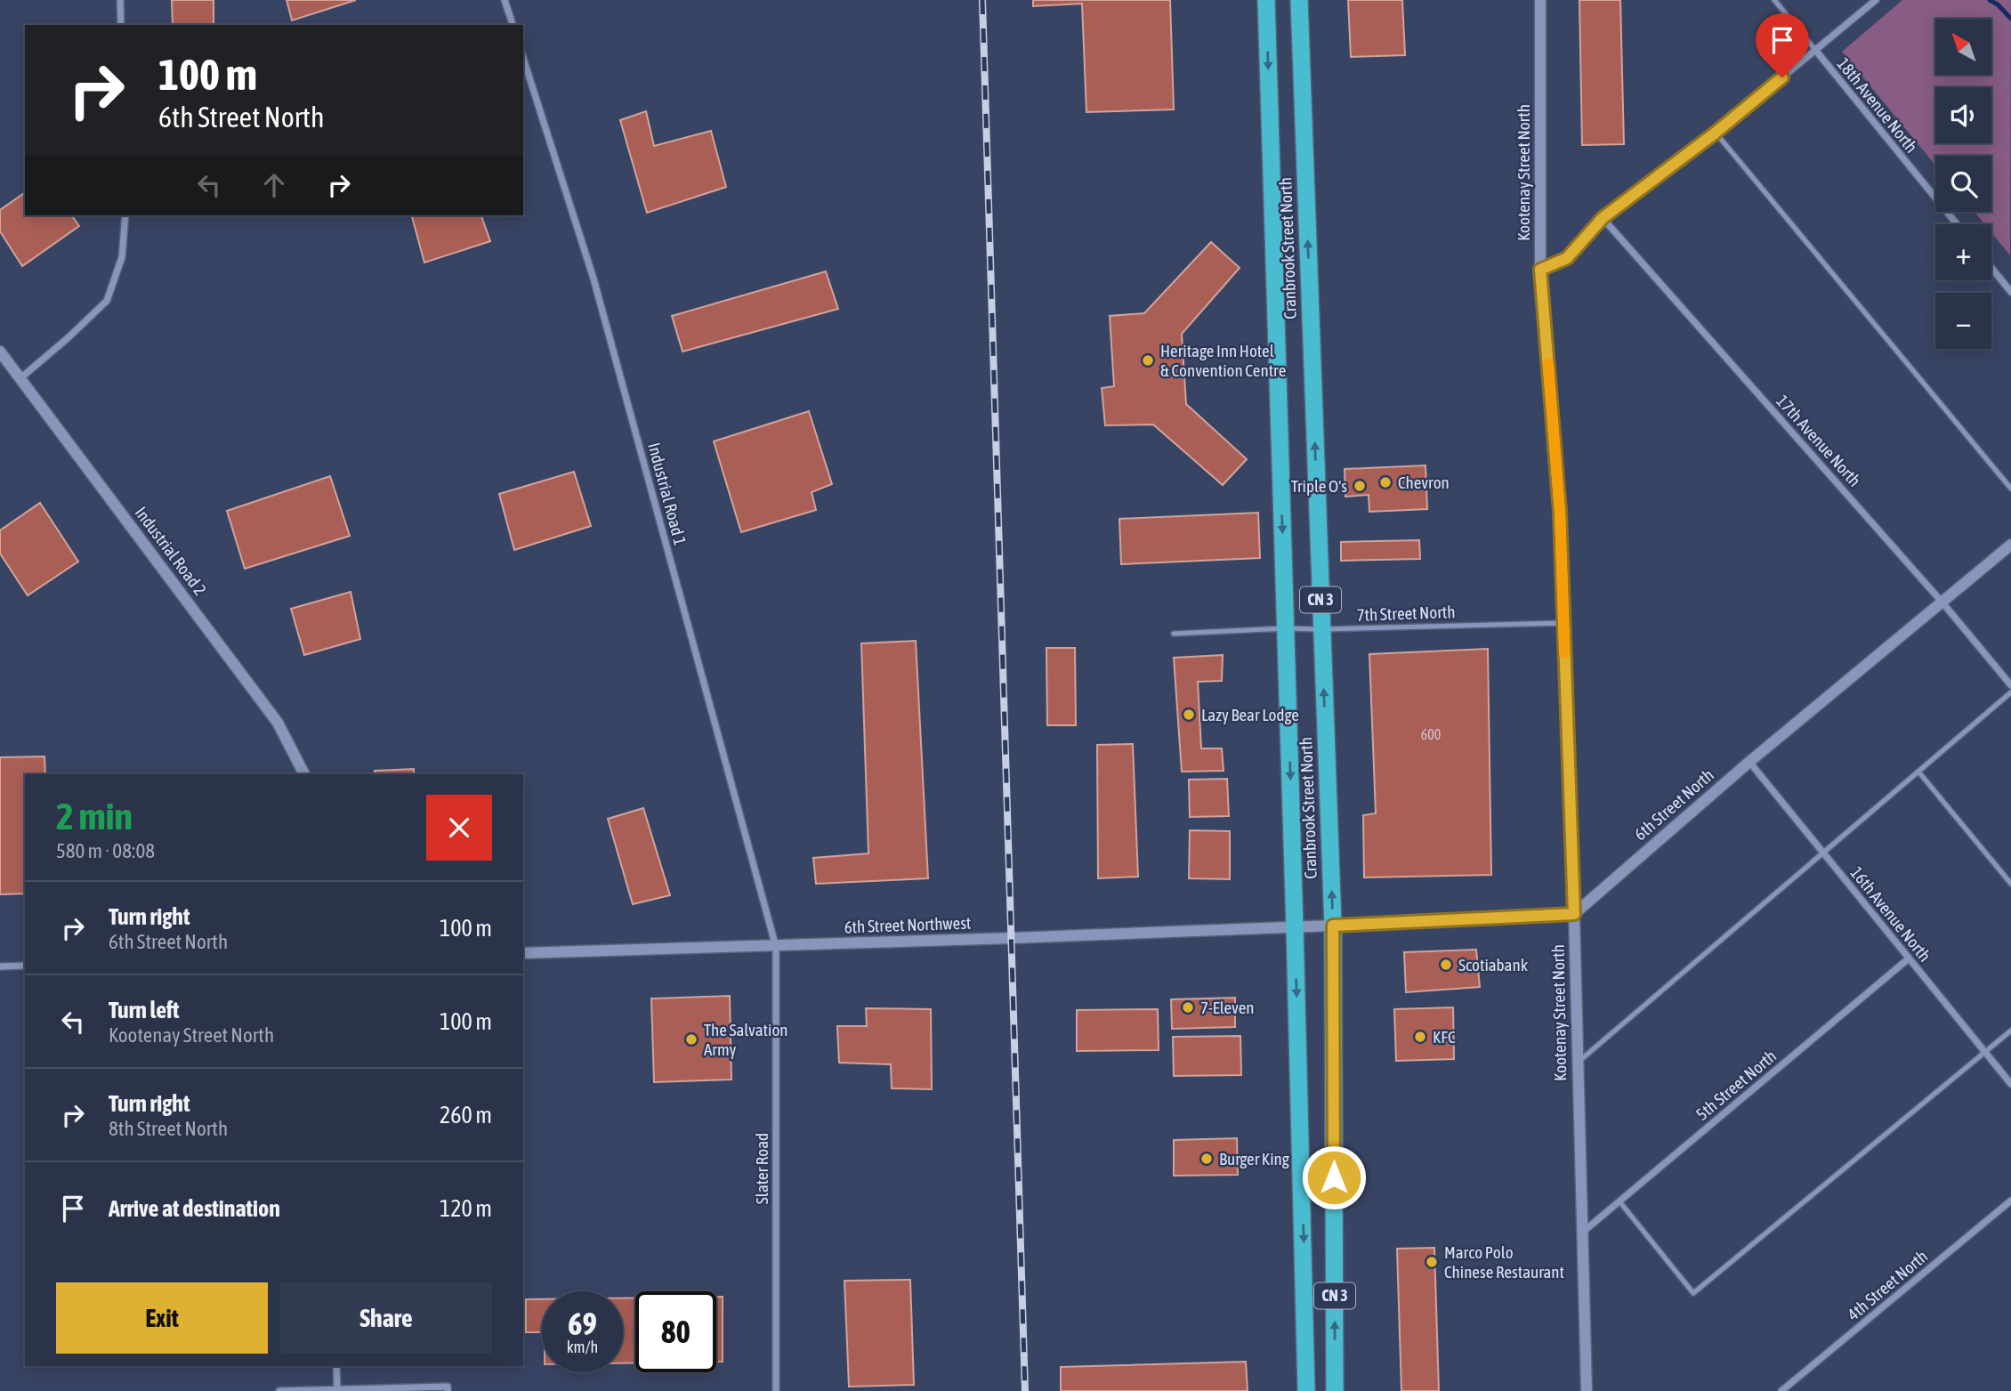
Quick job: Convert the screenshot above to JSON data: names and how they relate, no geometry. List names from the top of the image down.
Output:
{
  "streets": {
    "highway": ["Cranbrook Street North", "CN 3"],
    "street": [
      "18th Avenue North",
      "Kootenay Street North",
      "17th Avenue North",
      "Industrial Road 1",
      "Industrial Road 2",
      "6th Street North",
      "16th Avenue North",
      "6th Street Northwest",
      "5th Street North",
      "Slater Road",
      "4th Street North"
    ],
    "lane": ["7th Street North"]
  },
  "crossings": [
    ["Kootenay Street North", "7th Street North"],
    ["Kootenay Street North", "6th Street North"],
    ["Kootenay Street North", "5th Street North"],
    ["Cranbrook Street North", "7th Street North"],
    ["Cranbrook Street North", "6th Street Northwest"],
    ["17th Avenue North", "6th Street North"],
    ["Industrial Road 1", "6th Street Northwest"],
    ["Industrial Road 1", "Slater Road"],
    ["6th Street North", "16th Avenue North"],
    ["16th Avenue North", "5th Street North"],
    ["6th Street Northwest", "Slater Road"]
  ],
  "places": [
    "Heritage Inn Hotel & Convention Centre",
    "Chevron",
    "Triple O's",
    "Lazy Bear Lodge",
    "Scotiabank",
    "7-Eleven",
    "KFC",
    "The Salvation Army",
    "Burger King",
    "Marco Polo Chinese Restaurant"
  ],
  "house_numbers": ["600"],
  "north": "top left",
  "page": {
    "map_buttons": ["+", "−"],
    "turn": ["100 m", "6th Street North"],
    "heading": ["2 min", "580 m · 08:08"],
    "list": [
      {
        "name": "Turn right",
        "note": "6th Street North",
        "value": "100 m"
      },
      {
        "name": "Turn left",
        "note": "Kootenay Street North",
        "value": "100 m"
      },
      {
        "name": "Turn right",
        "note": "8th Street North",
        "value": "260 m"
      },
      {
        "name": "Arrive at destination",
        "value": "120 m"
      }
    ],
    "buttons": ["Exit", "Share"],
    "speed": "69 km/h",
    "limit": "80"
  }
}
